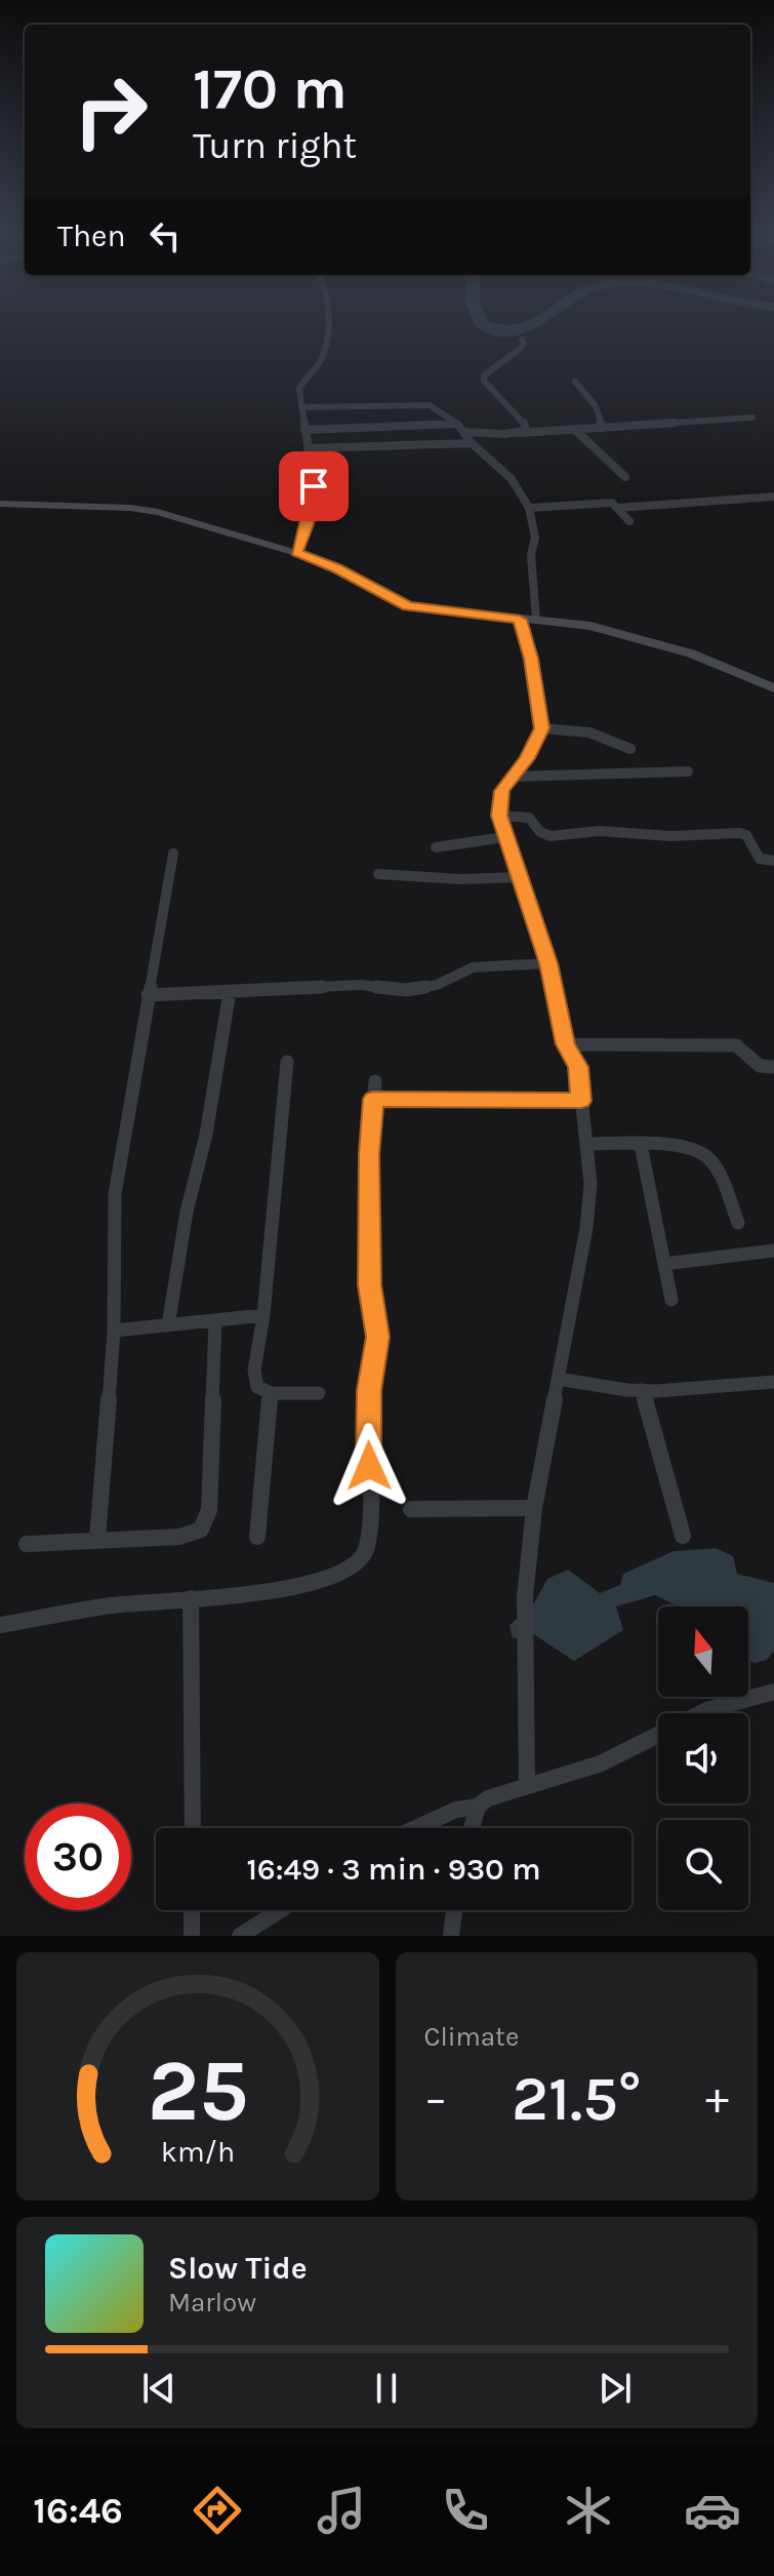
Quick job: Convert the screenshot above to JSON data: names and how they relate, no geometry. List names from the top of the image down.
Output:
{
  "north": "top",
  "page": {
    "turn": ["170 m", "Turn right"],
    "then": "Then",
    "limit": "30",
    "trip": "16:49 · 3 min · 930 m",
    "tile": "Climate",
    "heat": ["−", "21.5°", "+"],
    "song": ["Slow Tide", "Marlow"],
    "tabs": "16:46",
    "gauge": ["25", "km/h"]
  }
}
